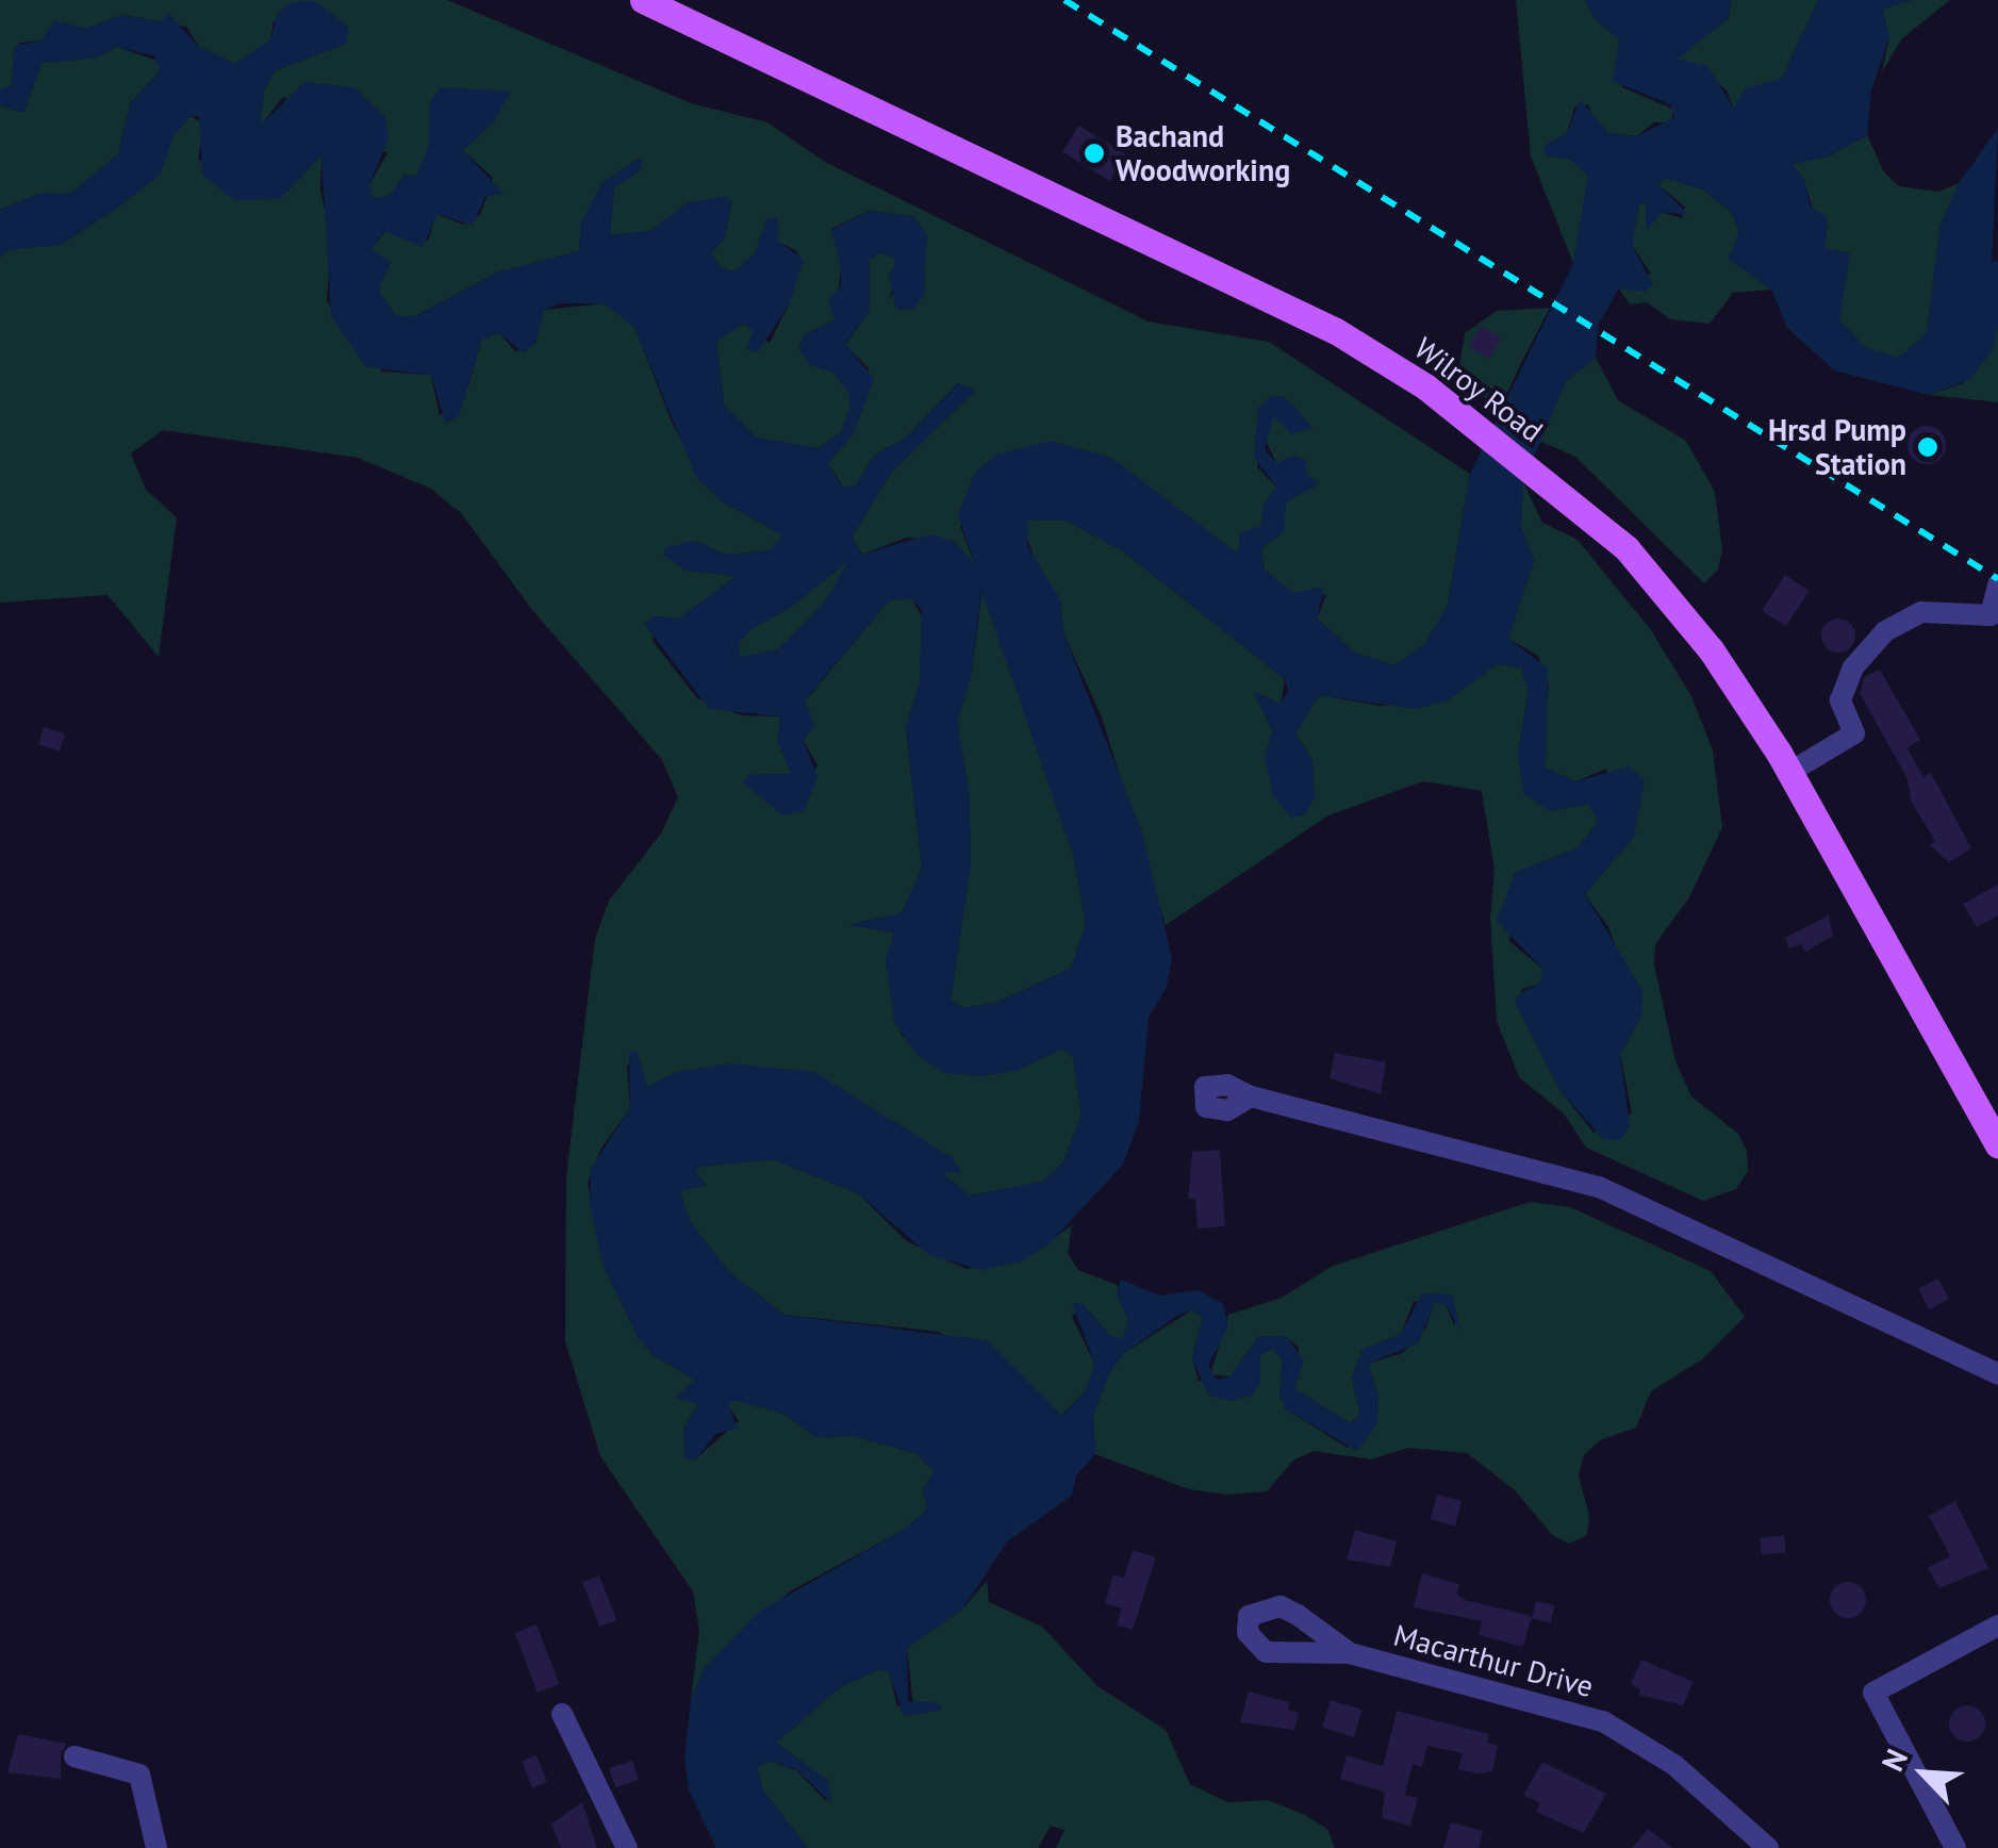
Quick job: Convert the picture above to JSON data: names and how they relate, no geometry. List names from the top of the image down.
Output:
{
  "streets": {
    "main road": ["Wilroy Road"],
    "street": ["Macarthur Drive"]
  },
  "places": ["Bachand Woodworking", "Hrsd Pump Station"],
  "north": "top left"
}
